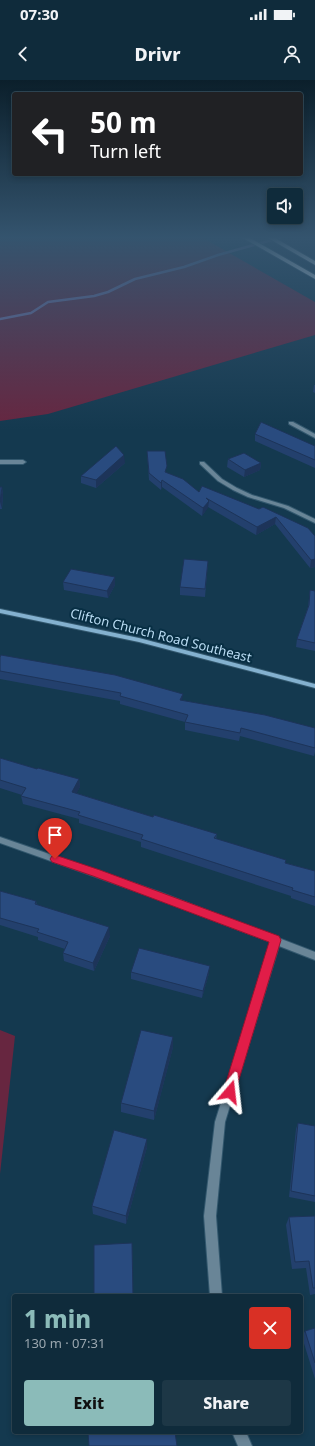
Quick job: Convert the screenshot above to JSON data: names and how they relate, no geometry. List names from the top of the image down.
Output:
{
  "streets": {
    "street": ["Clifton Church Road Southeast"]
  },
  "page": {
    "status": "07:30",
    "header": "Drivr",
    "turn": ["50 m", "Turn left"],
    "heading": ["1 min", "130 m · 07:31"],
    "buttons": ["Exit", "Share"]
  }
}
